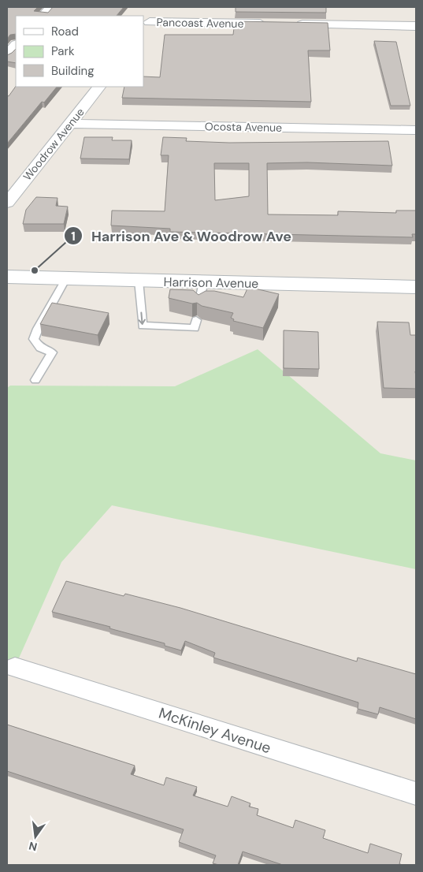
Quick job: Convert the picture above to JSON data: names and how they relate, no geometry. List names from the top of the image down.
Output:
{
  "streets": {
    "main road": ["Harrison Avenue"],
    "street": [
      "Pancoast Avenue",
      "Ocosta Avenue",
      "Woodrow Avenue",
      "McKinley Avenue"
    ]
  },
  "crossings": [
    ["Ocosta Avenue", "Woodrow Avenue"]
  ],
  "places": ["Harrison Ave & Woodrow Ave"],
  "legend": ["Road", "Park", "Building"],
  "north": "bottom"
}
